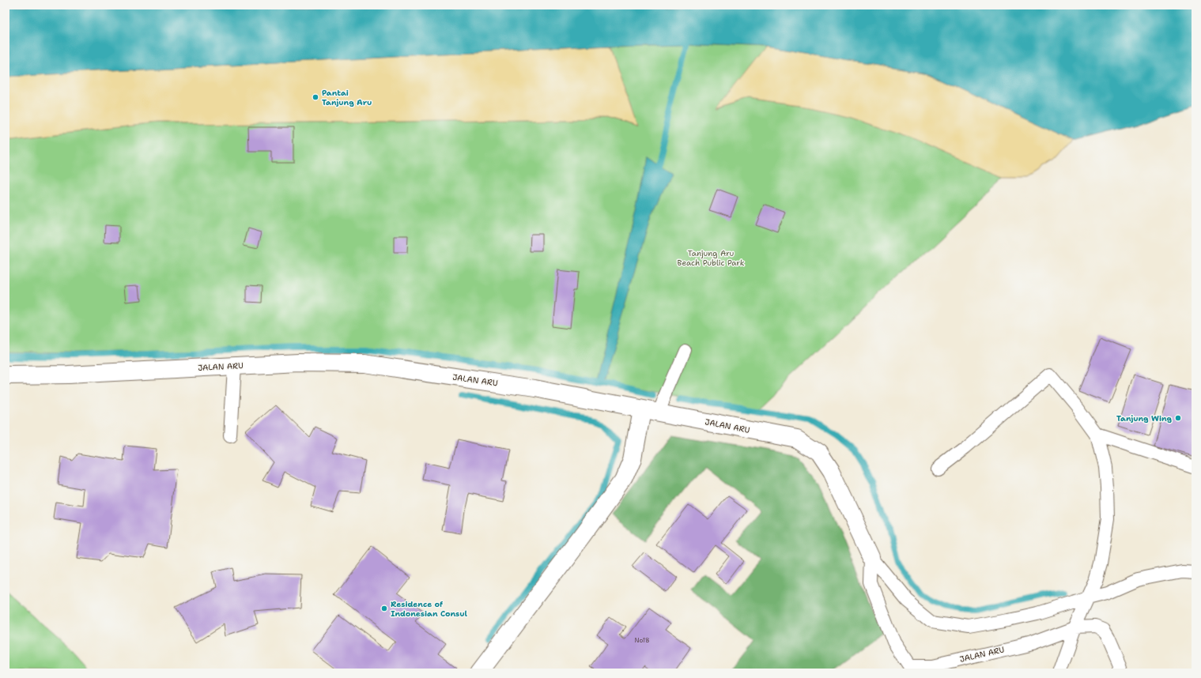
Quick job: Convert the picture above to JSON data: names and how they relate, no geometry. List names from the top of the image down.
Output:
{
  "streets": {
    "street": ["JALAN ARU"]
  },
  "parks": ["Tanjung Aru Beach Public Park"],
  "places": ["Pantai Tanjung Aru", "Tanjung Wing", "Residence of Indonesian Consul"],
  "house_numbers": ["No18"]
}
